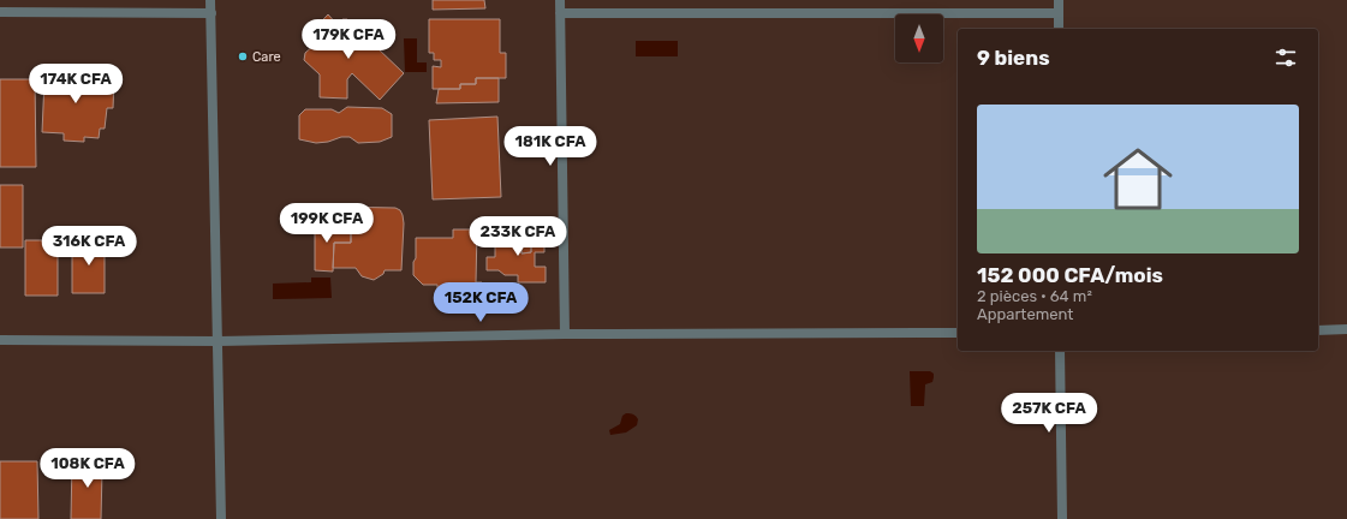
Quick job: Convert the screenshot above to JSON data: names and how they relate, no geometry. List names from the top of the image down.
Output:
{
  "places": ["Care"],
  "north": "bottom",
  "page": {
    "price": [
      "179K CFA",
      "174K CFA",
      "181K CFA",
      "199K CFA",
      "233K CFA",
      "316K CFA",
      "152K CFA",
      "257K CFA",
      "108K CFA"
    ],
    "heading": "9 biens",
    "list": [
      {
        "name": "152 000 CFA/mois",
        "note": "2 pièces · 64 m² · Appartement"
      }
    ]
  }
}
